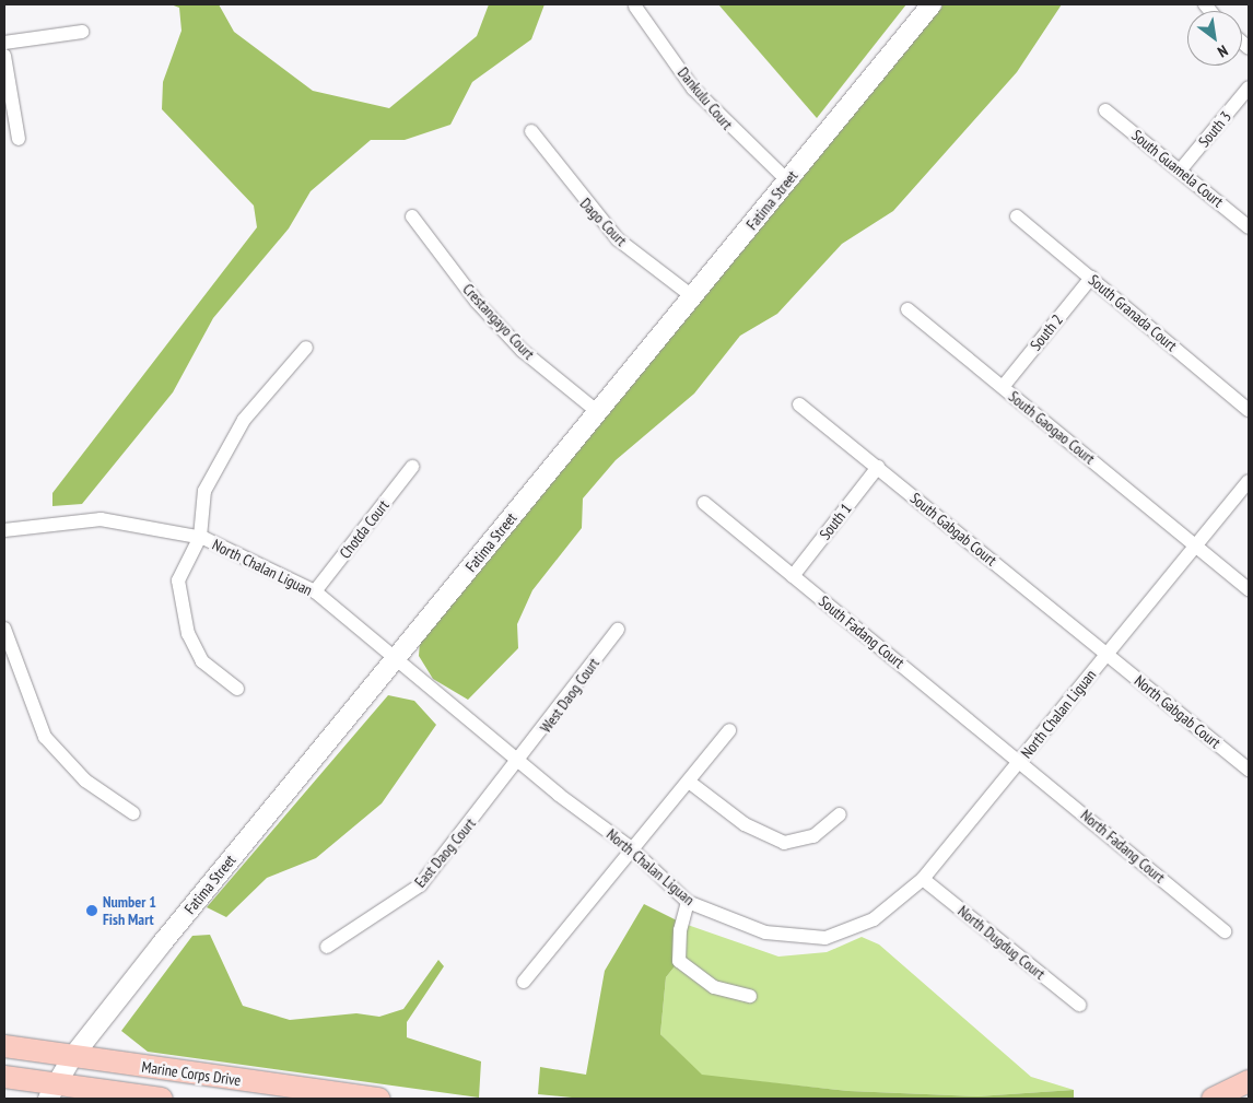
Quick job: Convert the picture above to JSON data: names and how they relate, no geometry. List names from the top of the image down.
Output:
{
  "streets": {
    "main road": ["Fatima Street", "Marine Corps Drive"],
    "street": [
      "Dankulu Court",
      "South 3",
      "South Guamela Court",
      "Dago Court",
      "South Granada Court",
      "Crestangayo Court",
      "South 2",
      "South Gaogao Court",
      "South 1",
      "Chotda Court",
      "South Gabgab Court",
      "North Chalan Liguan",
      "South Fadang Court",
      "West Daog Court",
      "North Gabgab Court",
      "North Fadang Court",
      "East Daog Court",
      "North Dugdug Court"
    ]
  },
  "crossings": [
    ["Dankulu Court", "Fatima Street"],
    ["South 3", "South Guamela Court"],
    ["Fatima Street", "Dago Court"],
    ["Fatima Street", "Crestangayo Court"],
    ["Fatima Street", "North Chalan Liguan"],
    ["Fatima Street", "Marine Corps Drive"],
    ["South Granada Court", "South 2"],
    ["South 2", "South Gaogao Court"],
    ["South Gaogao Court", "North Chalan Liguan"],
    ["South 1", "South Gabgab Court"],
    ["South 1", "South Fadang Court"],
    ["Chotda Court", "North Chalan Liguan"],
    ["South Gabgab Court", "North Chalan Liguan"],
    ["South Gabgab Court", "North Gabgab Court"],
    ["North Chalan Liguan", "South Fadang Court"],
    ["North Chalan Liguan", "West Daog Court"],
    ["North Chalan Liguan", "North Gabgab Court"],
    ["North Chalan Liguan", "North Fadang Court"],
    ["North Chalan Liguan", "East Daog Court"],
    ["North Chalan Liguan", "North Dugdug Court"],
    ["South Fadang Court", "North Fadang Court"],
    ["West Daog Court", "East Daog Court"]
  ],
  "places": ["Number 1 Fish Mart"],
  "north": "bottom right"
}
